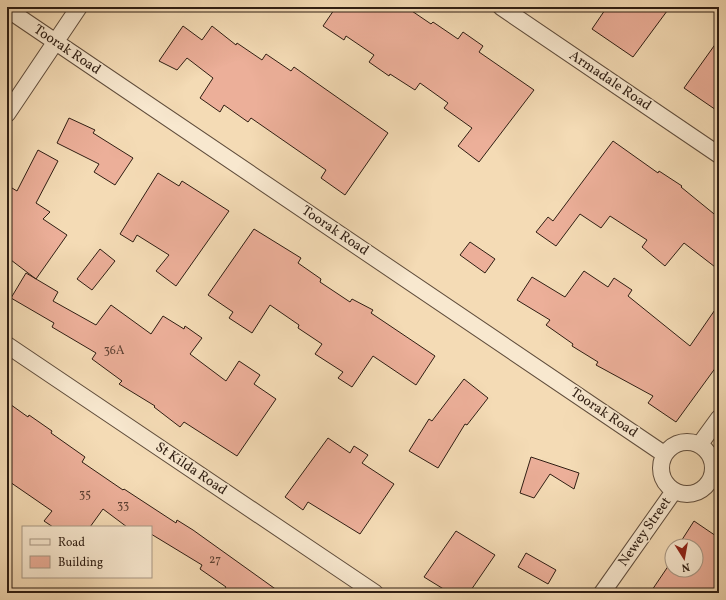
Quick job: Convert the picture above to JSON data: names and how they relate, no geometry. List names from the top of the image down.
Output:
{
  "streets": {
    "street": [
      "Toorak Road",
      "Armadale Road",
      "St Kilda Road",
      "Newey Street"
    ]
  },
  "crossings": [
    ["Toorak Road", "Newey Street"]
  ],
  "house_numbers": [
    "36A",
    "35",
    "33",
    "27"
  ],
  "legend": ["Road", "Building"],
  "north": "bottom"
}
